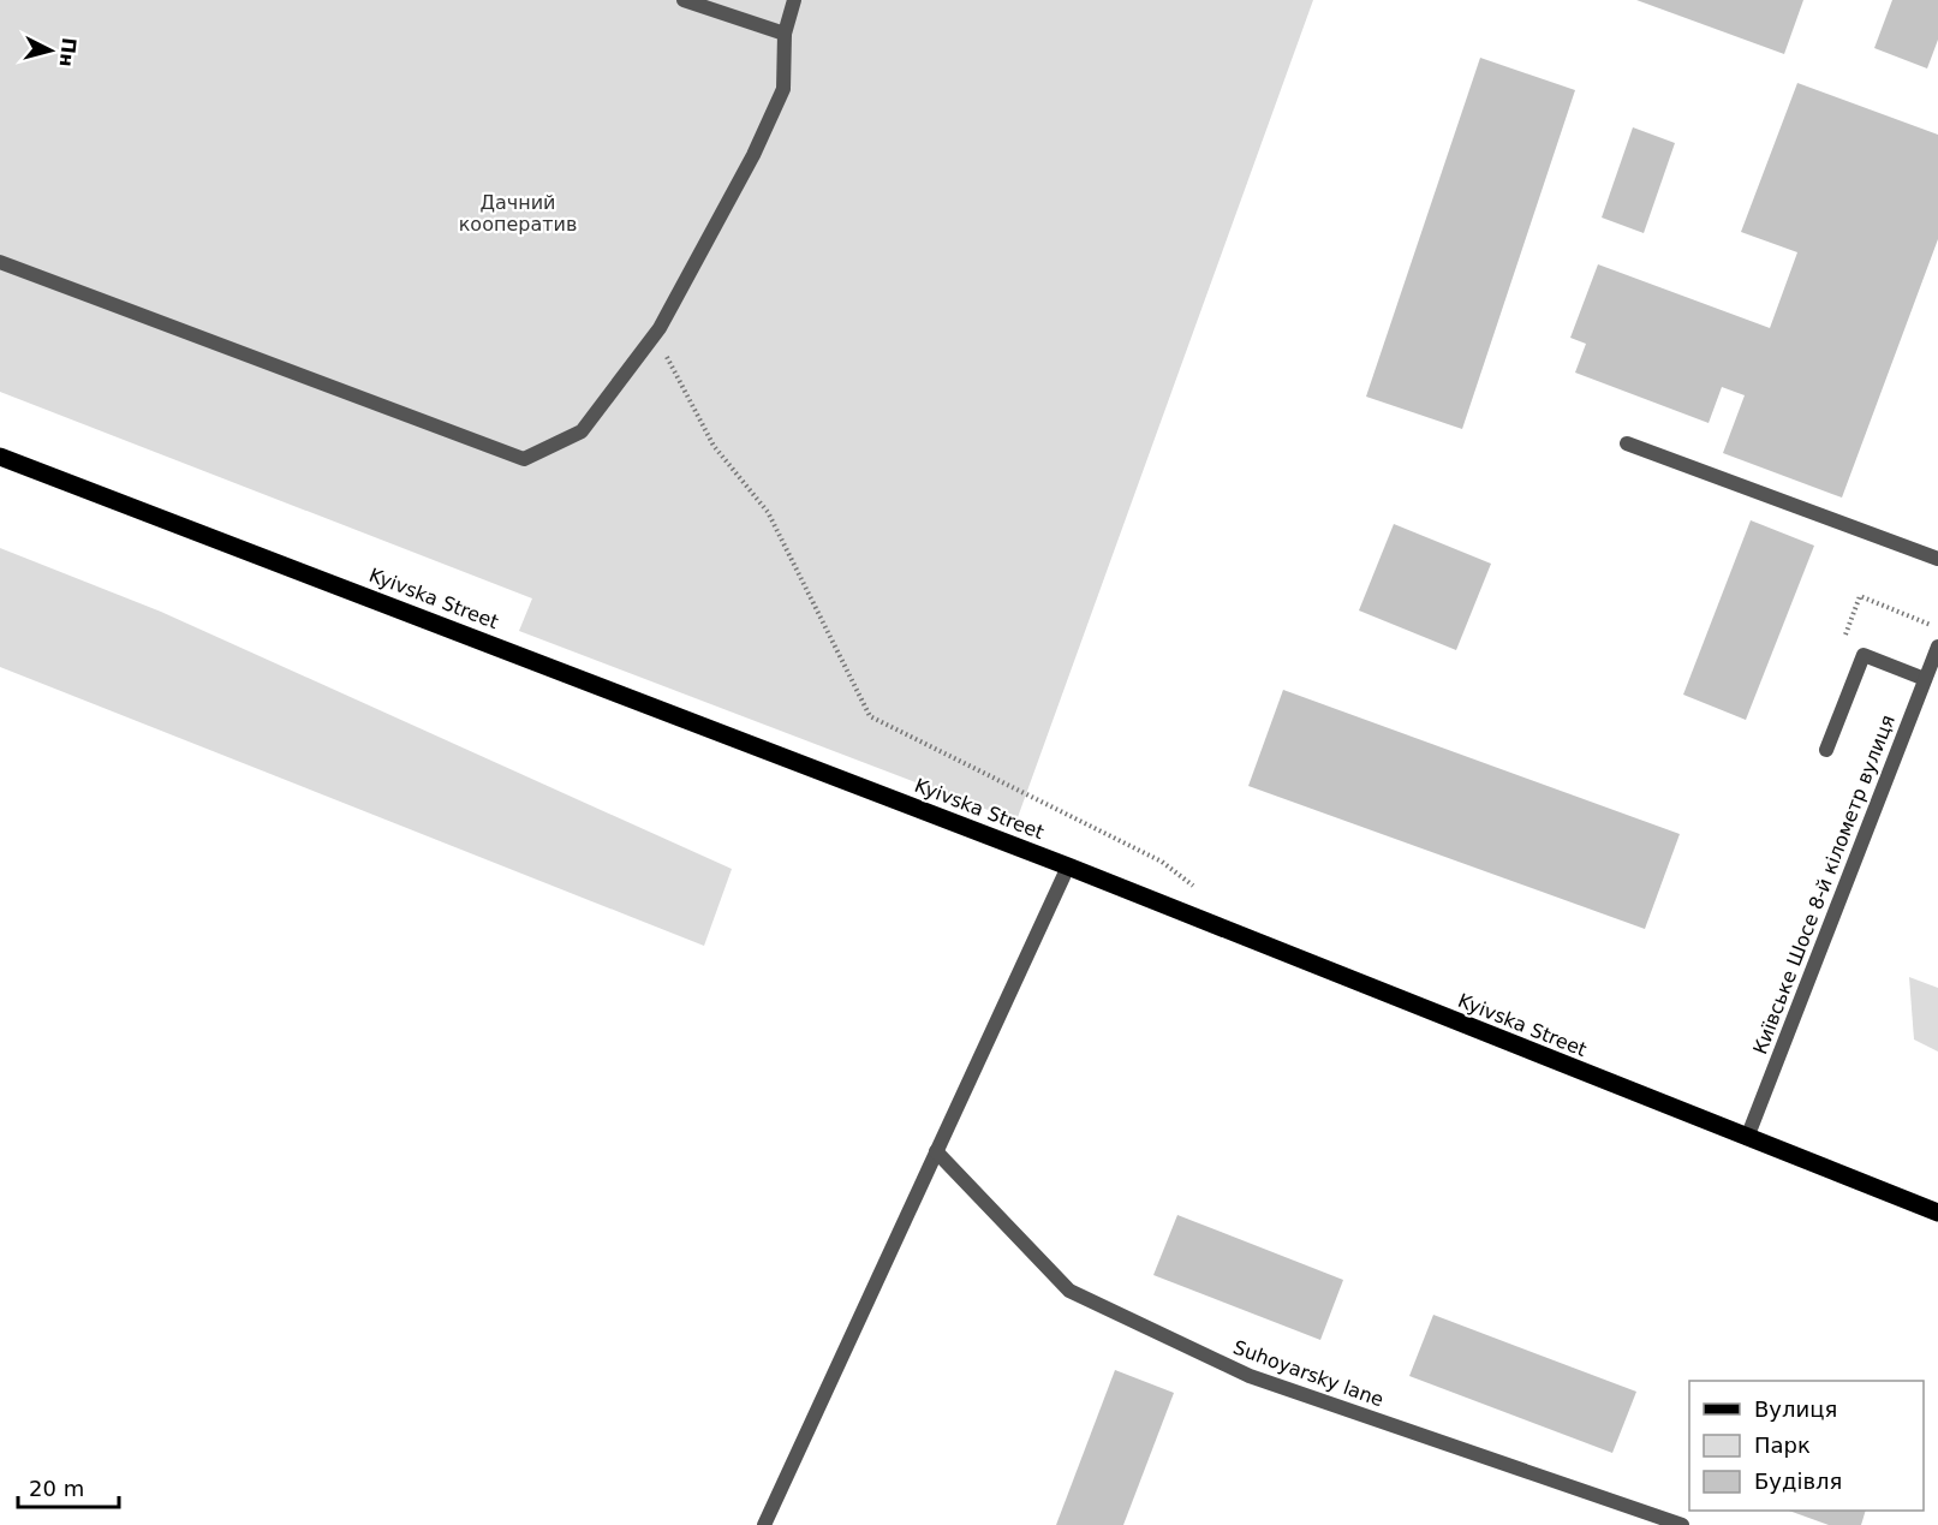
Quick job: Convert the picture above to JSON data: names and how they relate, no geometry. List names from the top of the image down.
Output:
{
  "streets": {
    "main road": ["Kyivska Street"],
    "street": ["Київське Шосе 8-й кілометр вулиця", "Suhoyarsky lane"]
  },
  "crossings": [
    ["Kyivska Street", "Київське Шосе 8-й кілометр вулиця"]
  ],
  "parks": ["Дачний кооператив"],
  "legend": ["Вулиця", "Парк", "Будівля"],
  "scale_bar": "20 m",
  "north": "right"
}
